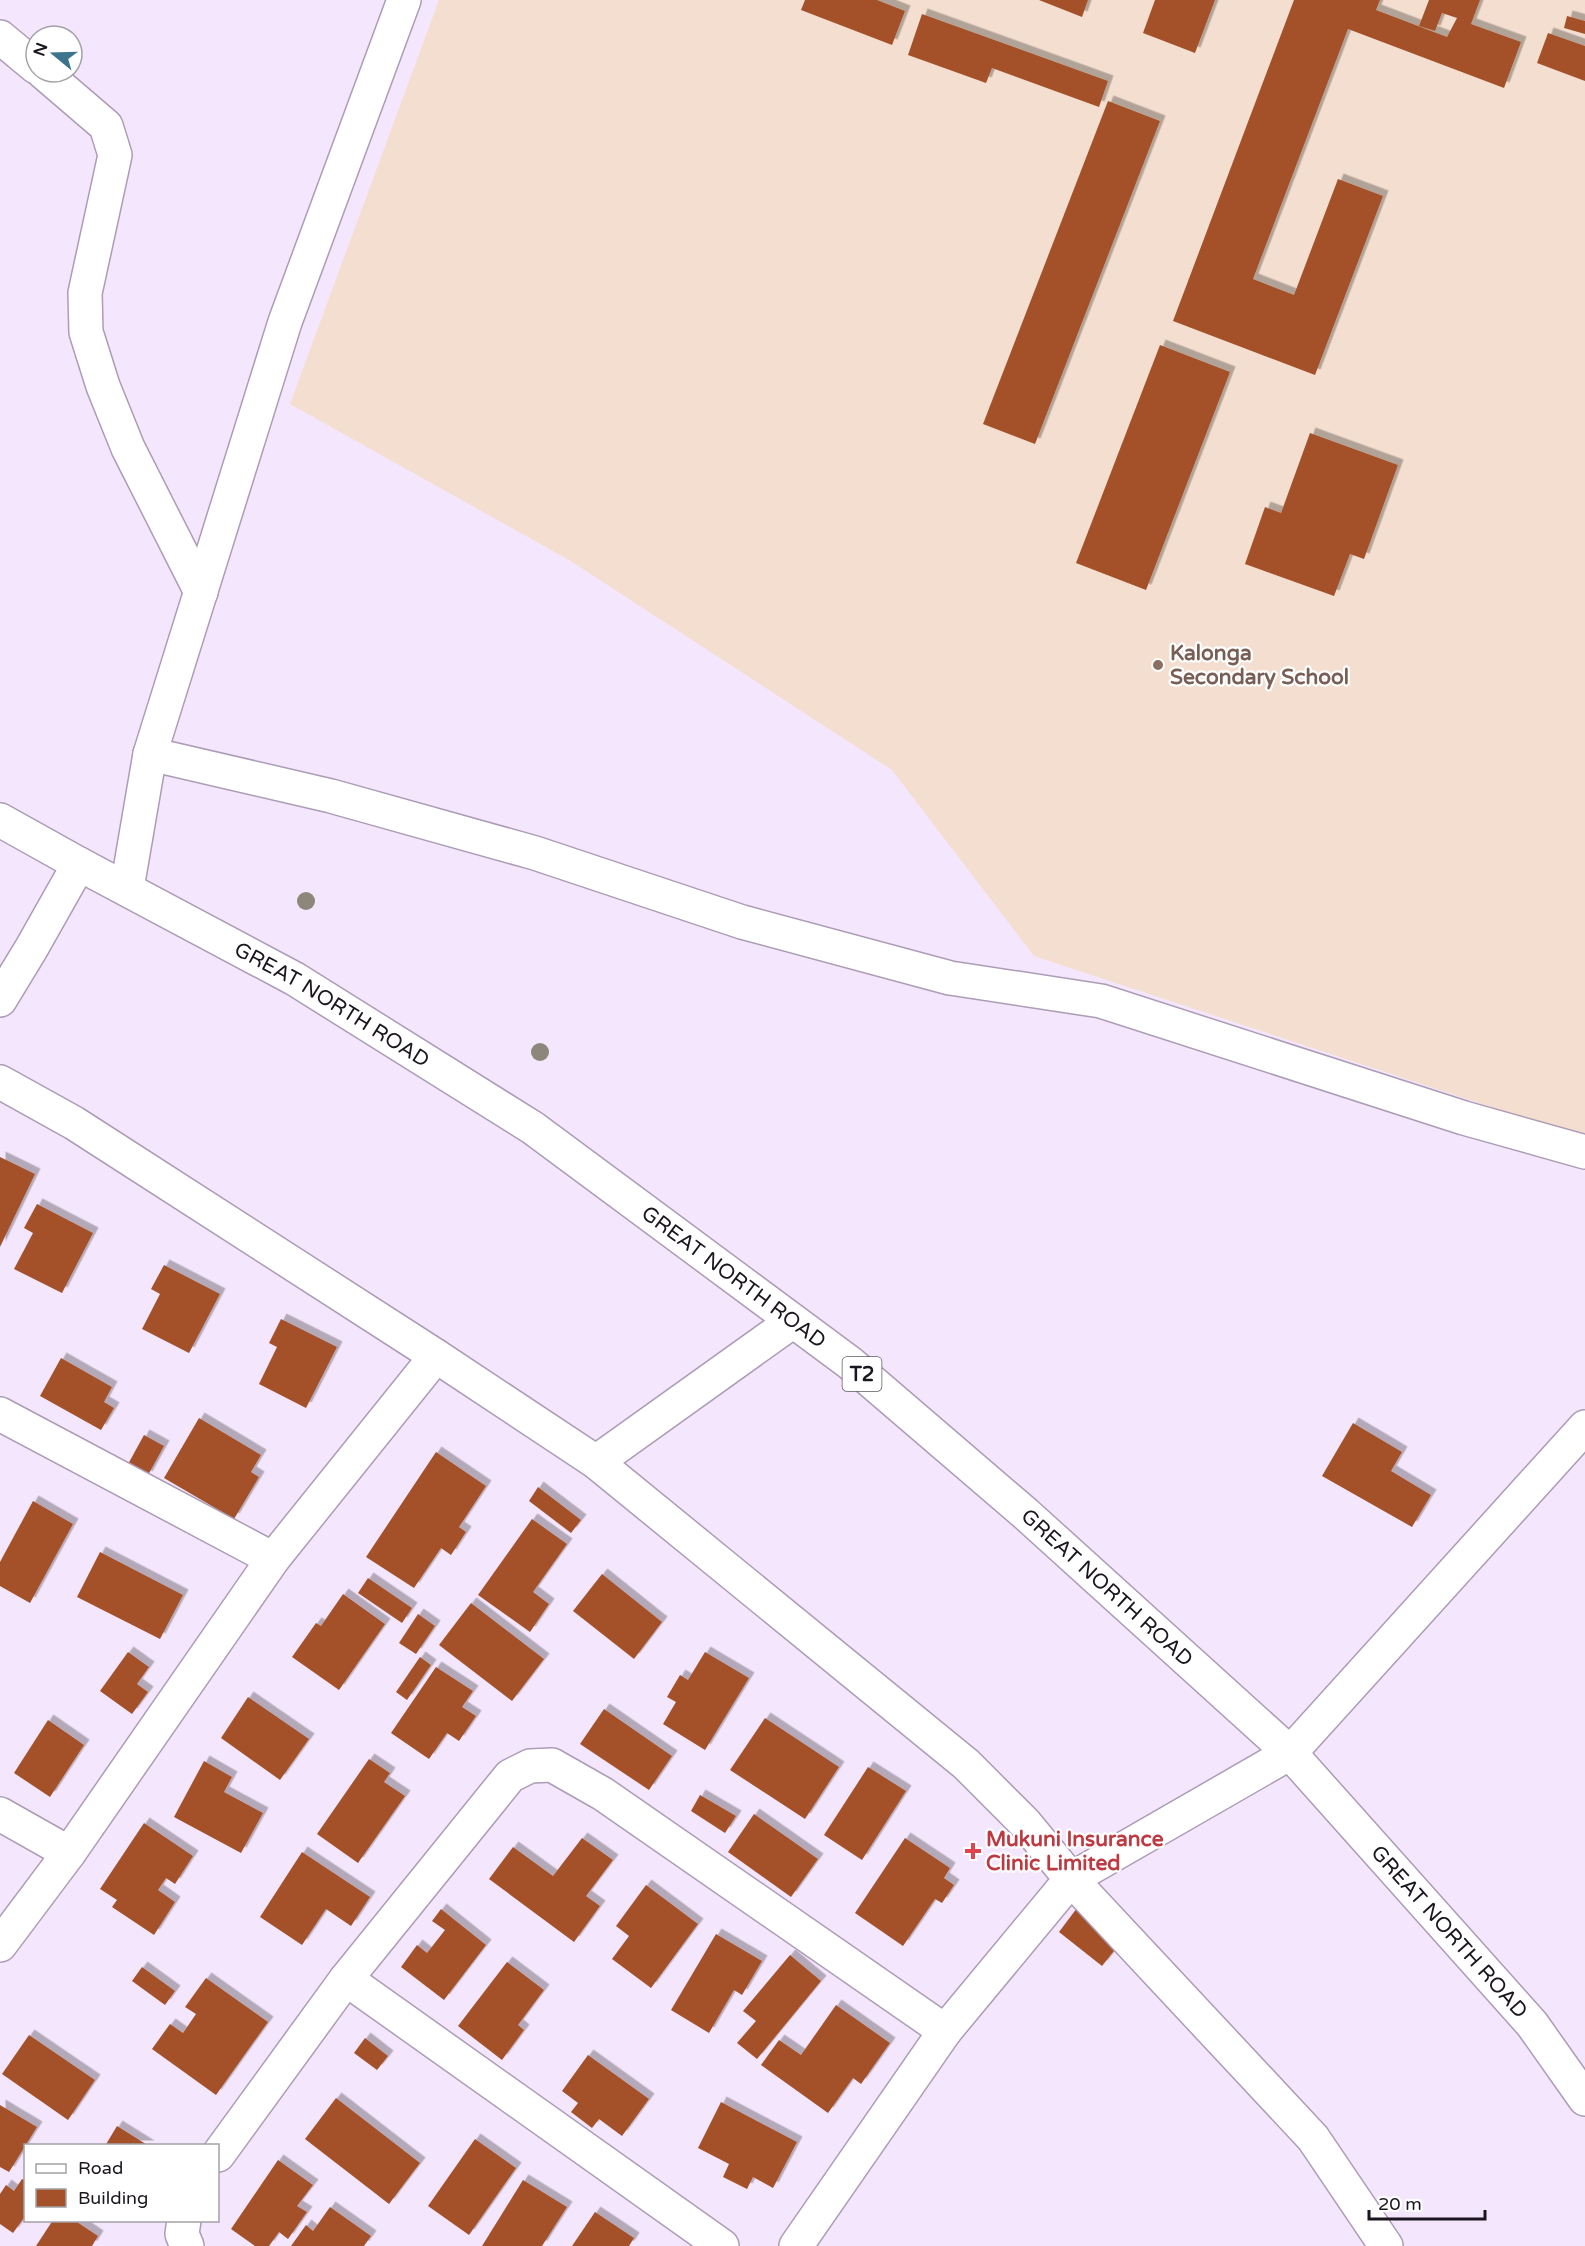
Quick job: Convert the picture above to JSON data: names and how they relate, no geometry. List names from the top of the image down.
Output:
{
  "streets": {
    "main road": ["GREAT NORTH ROAD", "T2"]
  },
  "places": {
    "other": ["Kalonga Secondary School"],
    "health": ["Mukuni Insurance Clinic Limited"]
  },
  "legend": ["Road", "Building"],
  "scale_bar": "20 m",
  "north": "left"
}
